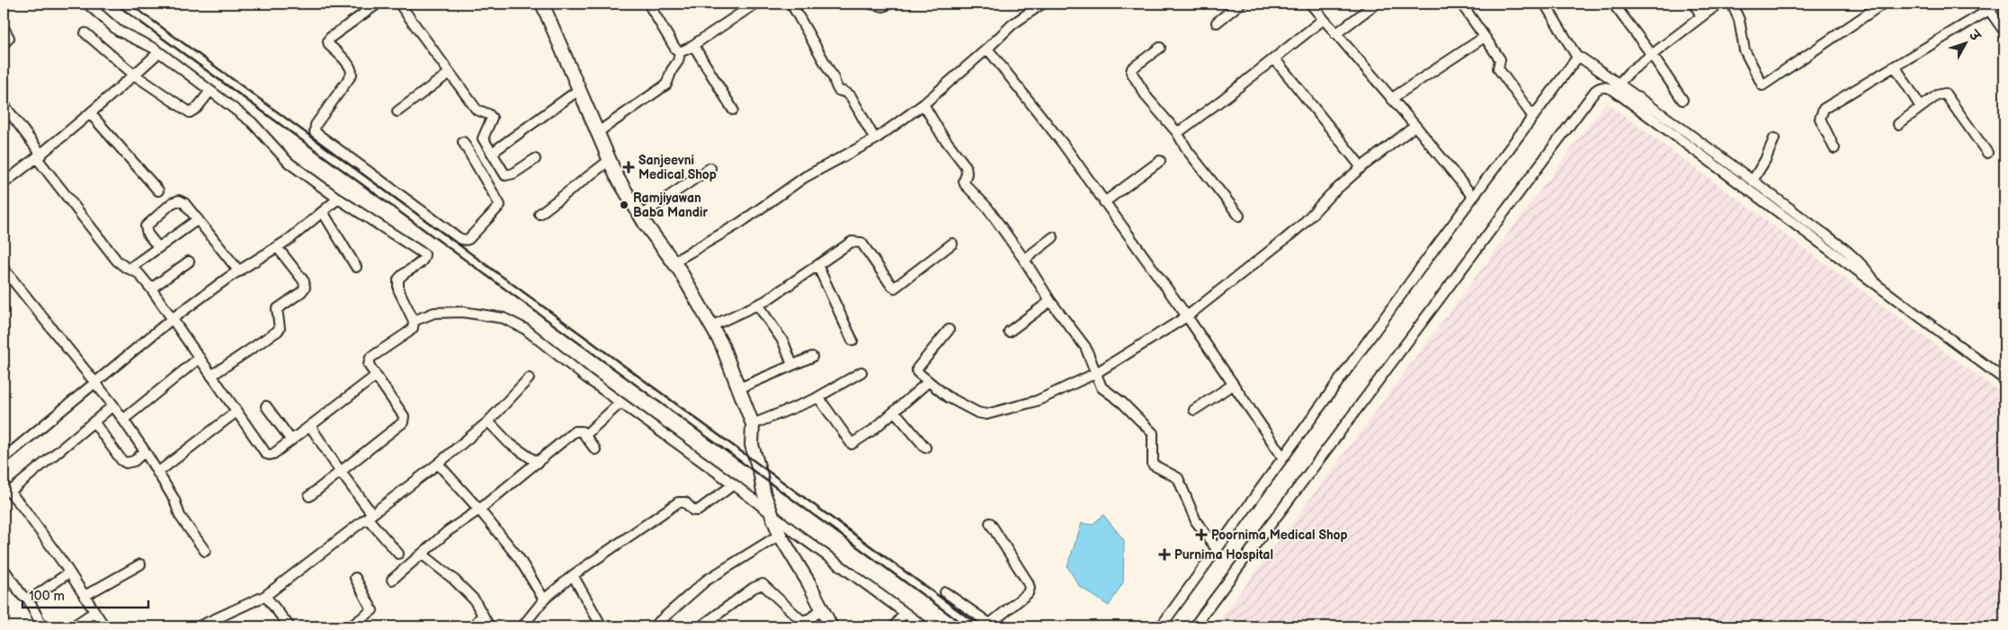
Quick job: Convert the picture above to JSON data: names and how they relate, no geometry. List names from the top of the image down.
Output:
{
  "places": {
    "health": ["Sanjeevni Medical Shop", "Poornima Medical Shop", "Purnima Hospital"],
    "other": ["Ramjiyawan Baba Mandir"]
  },
  "scale_bar": "100 m",
  "north": "top right"
}
